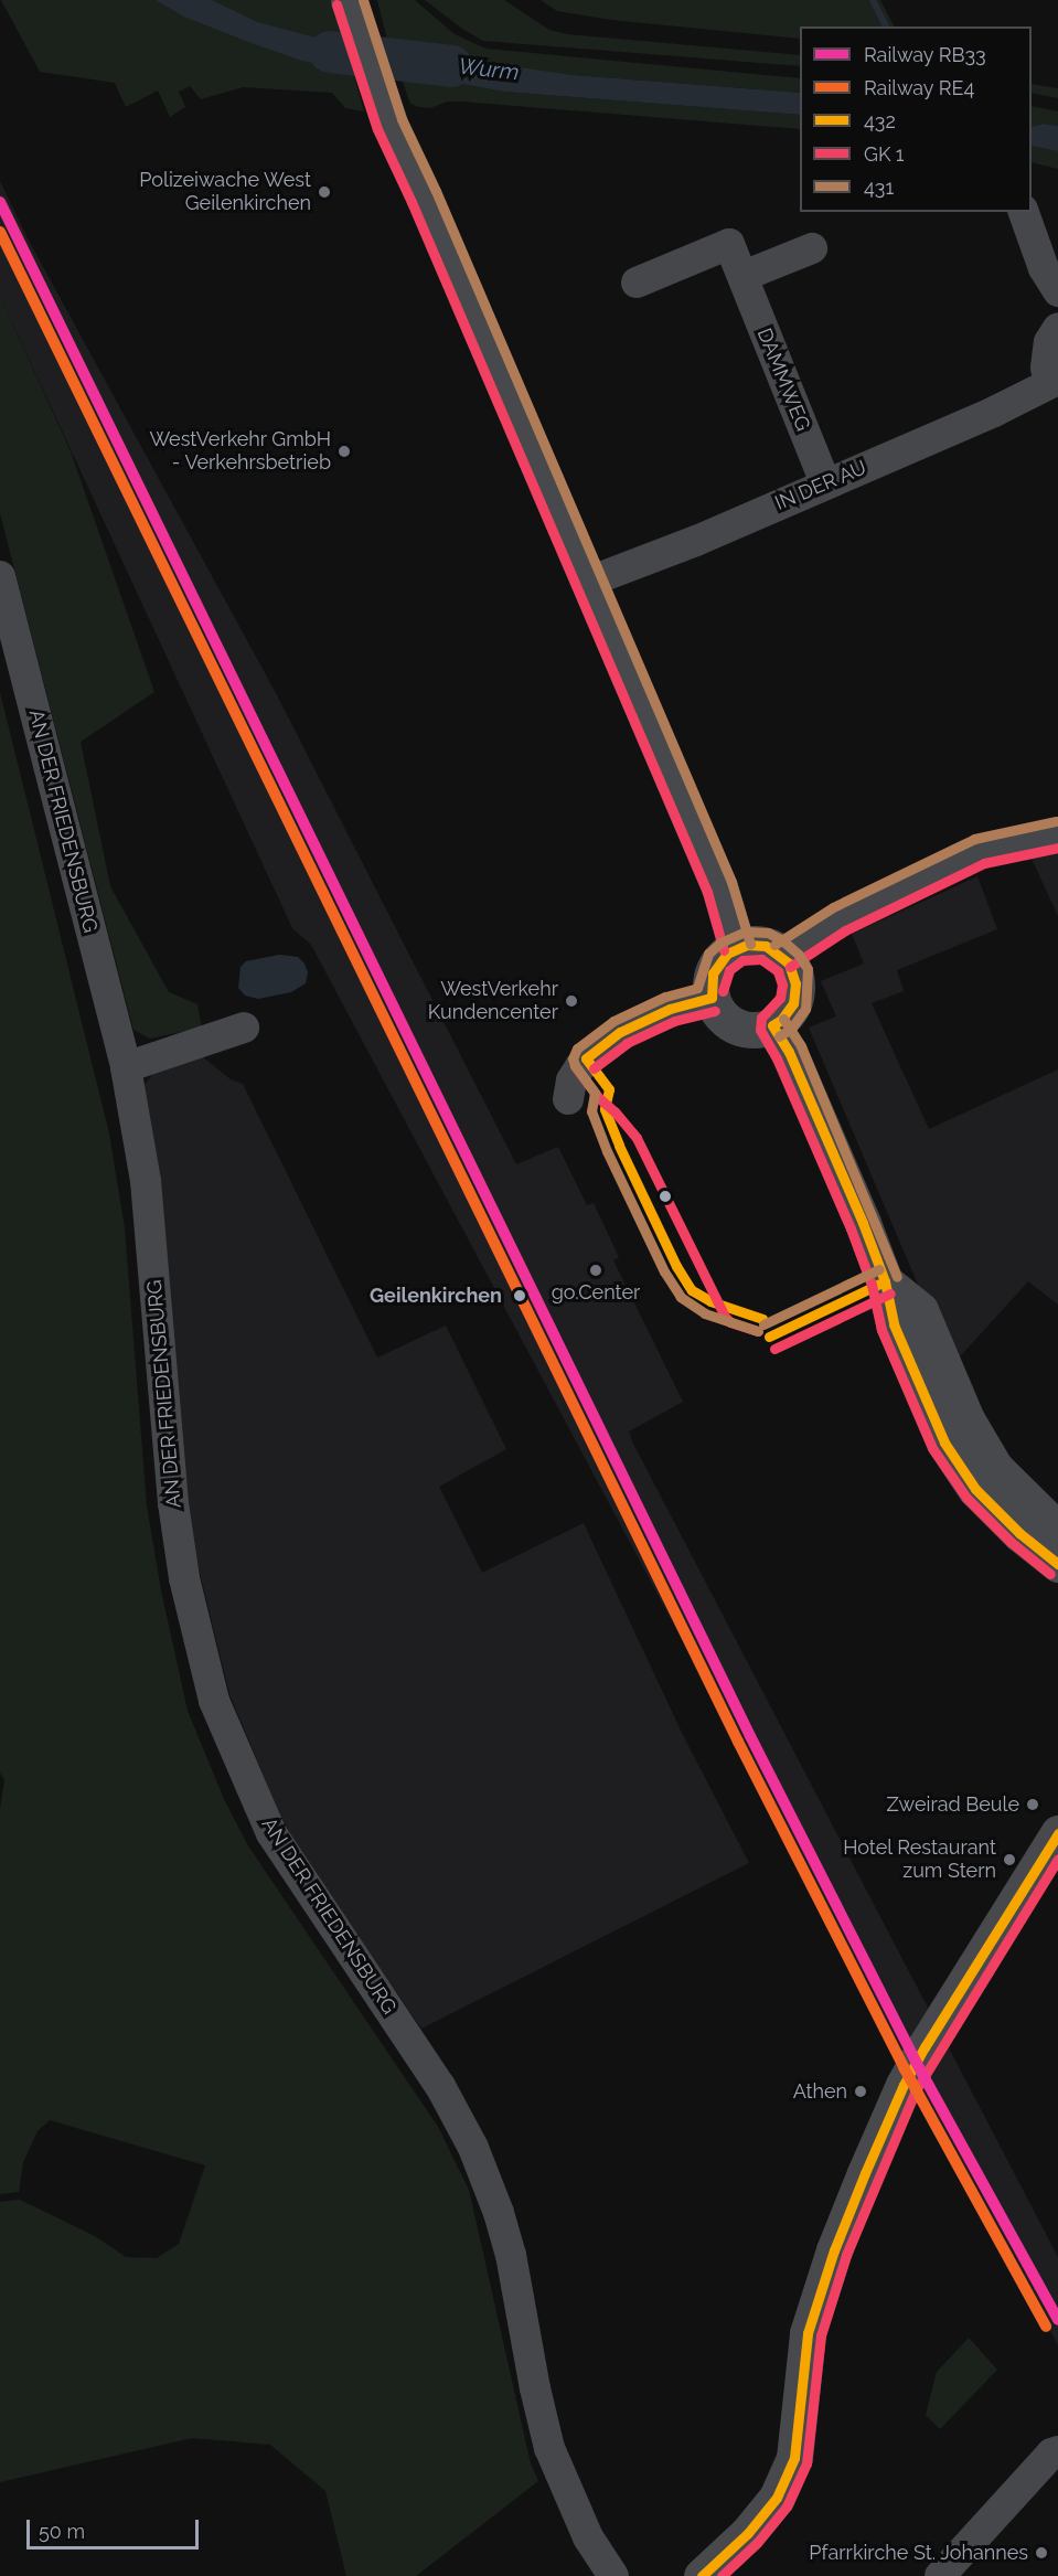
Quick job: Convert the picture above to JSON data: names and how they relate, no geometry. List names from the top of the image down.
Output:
{
  "streets": {
    "street": ["DAMMWEG", "IN DER AU", "AN DER FRIEDENSBURG"]
  },
  "crossings": [
    ["DAMMWEG", "IN DER AU"]
  ],
  "water": ["Wurm"],
  "places": [
    "Polizeiwache West Geilenkirchen",
    "WestVerkehr GmbH - Verkehrsbetrieb",
    "WestVerkehr Kundencenter",
    "go.Center",
    "Geilenkirchen",
    "Zweirad Beule",
    "Hotel Restaurant zum Stern",
    "Athen",
    "Pfarrkirche St. Johannes"
  ],
  "lines": [
    "transit line 431",
    "rail line RB33",
    "rail line RE4",
    "transit line 432"
  ],
  "legend": [
    "Railway RB33",
    "Railway RE4",
    "432",
    "GK 1",
    "431"
  ],
  "scale_bar": "50 m"
}
